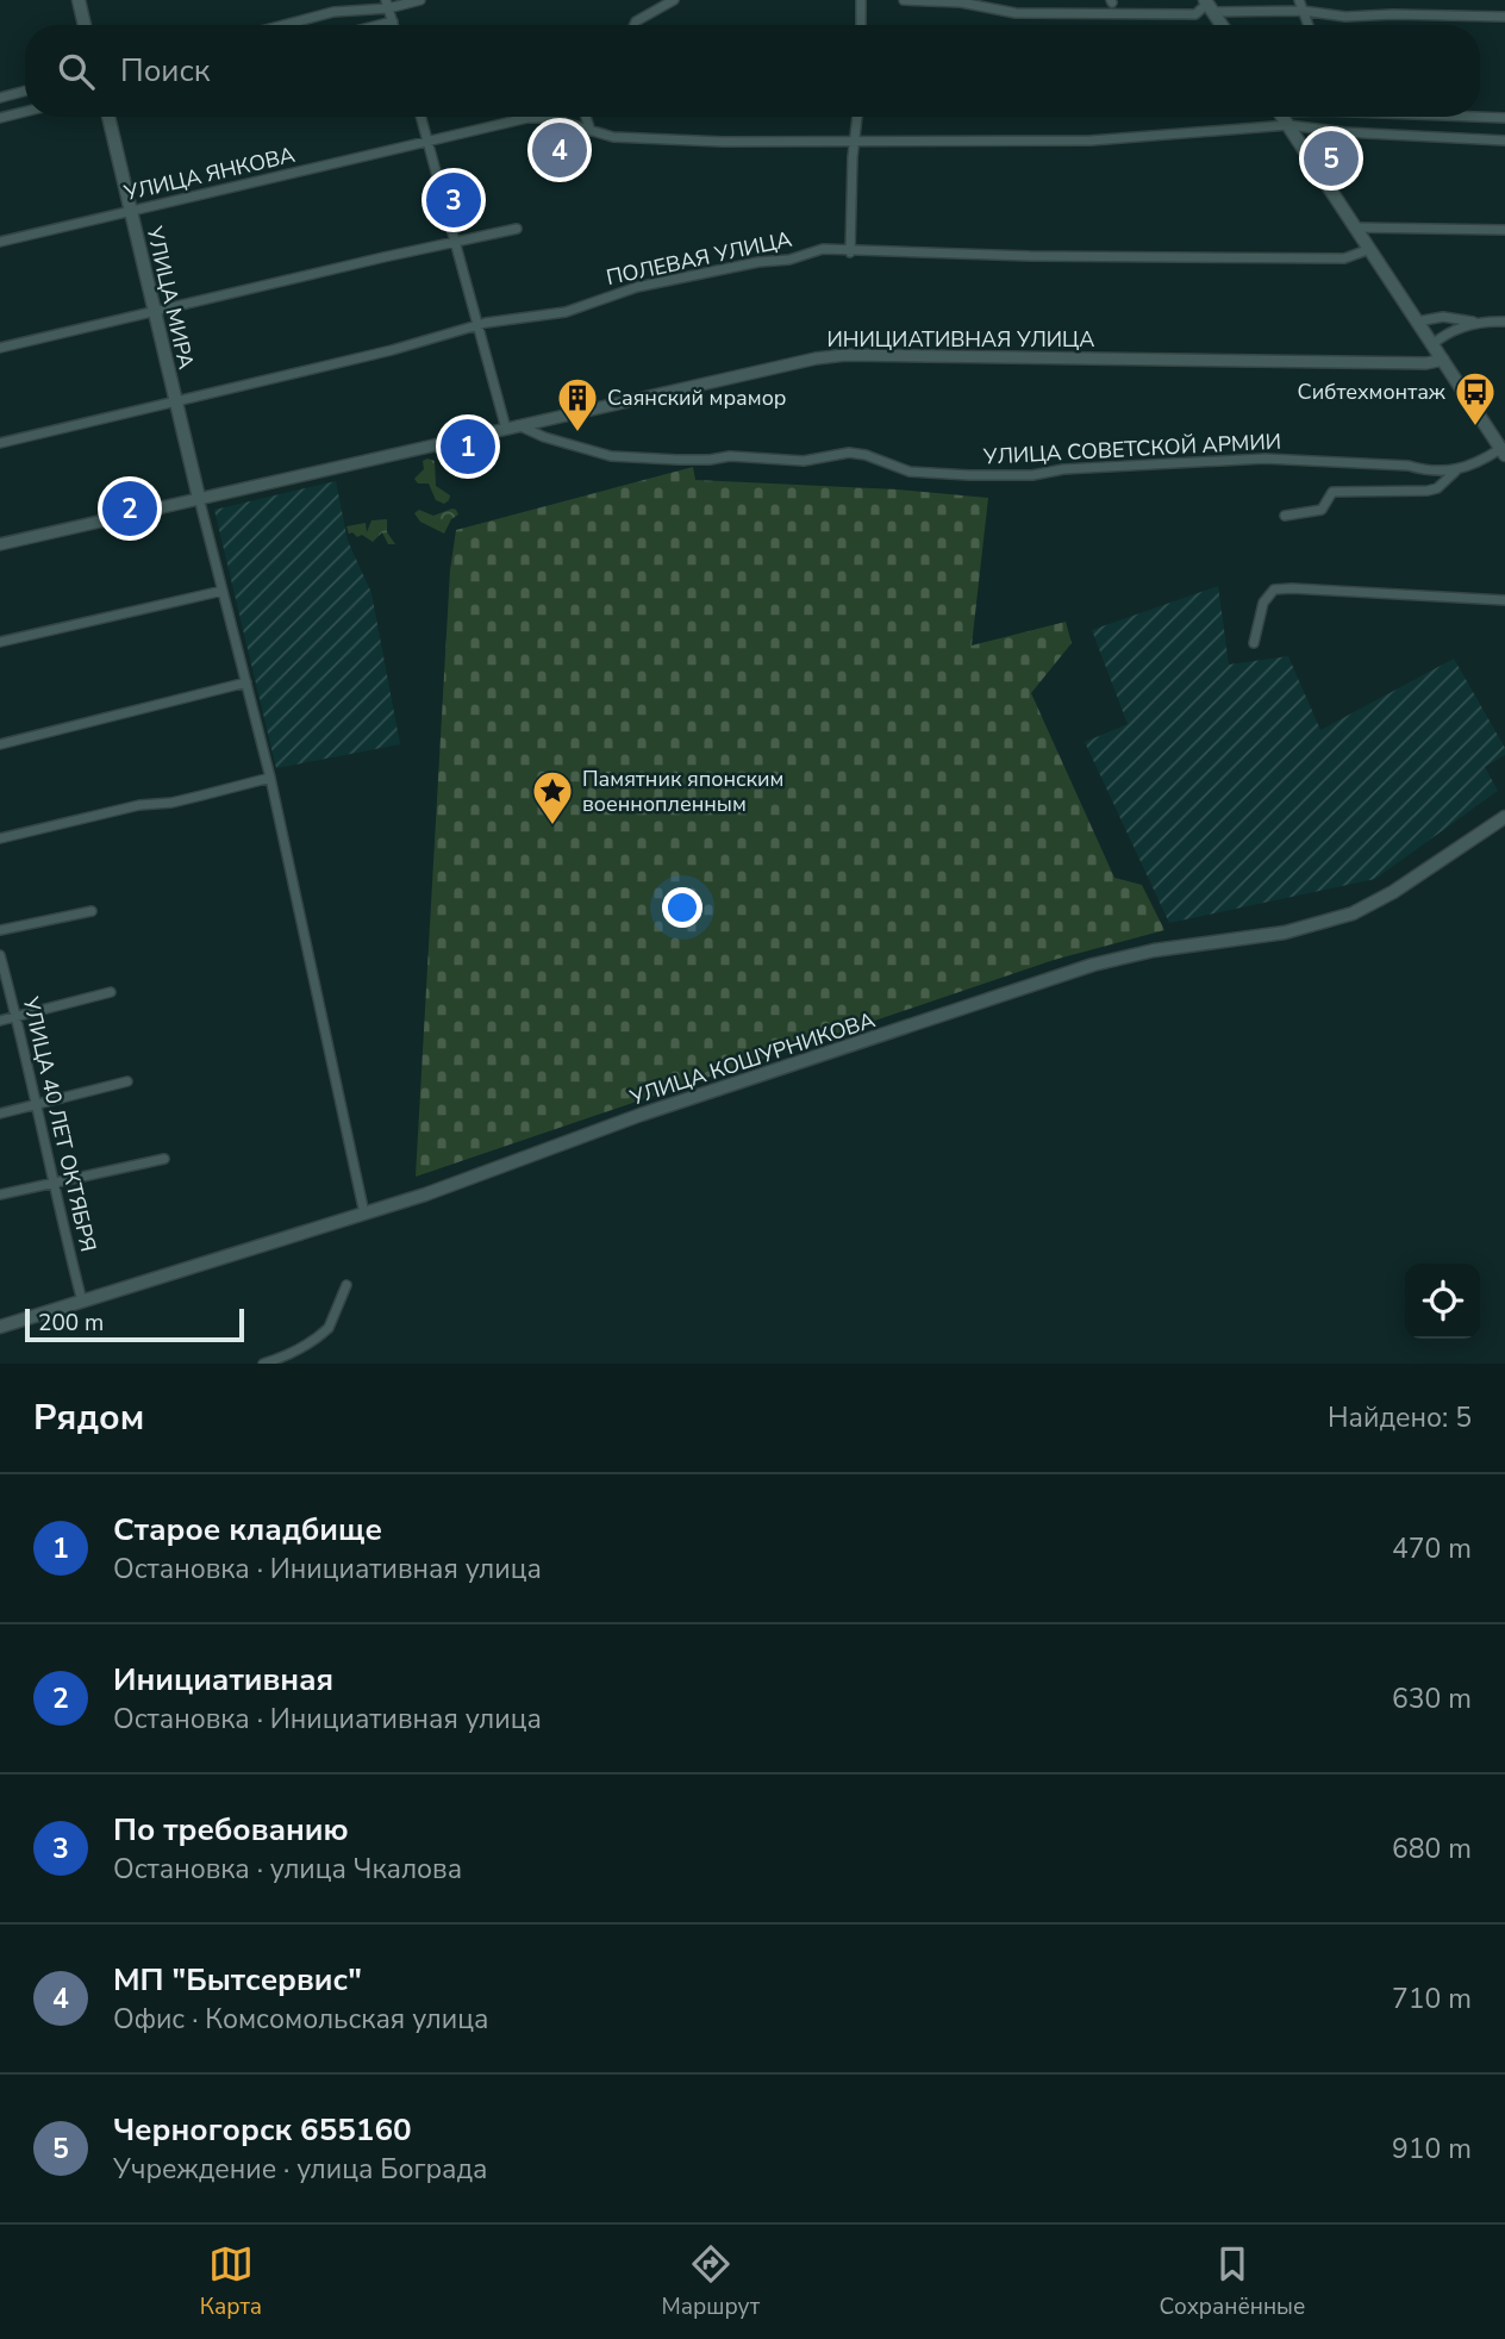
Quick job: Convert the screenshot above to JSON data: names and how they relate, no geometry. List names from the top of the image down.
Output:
{
  "streets": {
    "main road": ["УЛИЦА МИРА", "УЛИЦА КОШУРНИКОВА"],
    "street": [
      "УЛИЦА ЯНКОВА",
      "ПОЛЕВАЯ УЛИЦА",
      "ИНИЦИАТИВНАЯ УЛИЦА",
      "УЛИЦА СОВЕТСКОЙ АРМИИ",
      "УЛИЦА 40 ЛЕТ ОКТЯБРЯ"
    ]
  },
  "crossings": [
    ["УЛИЦА ЯНКОВА", "УЛИЦА МИРА"],
    ["ПОЛЕВАЯ УЛИЦА", "УЛИЦА МИРА"],
    ["УЛИЦА МИРА", "ИНИЦИАТИВНАЯ УЛИЦА"],
    ["ИНИЦИАТИВНАЯ УЛИЦА", "УЛИЦА СОВЕТСКОЙ АРМИИ"],
    ["УЛИЦА КОШУРНИКОВА", "УЛИЦА 40 ЛЕТ ОКТЯБРЯ"]
  ],
  "places": {
    "bus stop": ["Сибтехмонтаж"],
    "building": ["Саянский мрамор"],
    "place": ["Памятник японским военнопленным"]
  },
  "scale_bar": "200 m",
  "page": {
    "search": "Поиск",
    "pins": [
      "4",
      "5",
      "3",
      "1",
      "2"
    ],
    "scale": "200 m",
    "heading": ["Рядом", "Найдено: 5"],
    "list": [
      {
        "mark": "1",
        "name": "Старое кладбище",
        "note": "Остановка · Инициативная улица",
        "value": "470 m"
      },
      {
        "mark": "2",
        "name": "Инициативная",
        "note": "Остановка · Инициативная улица",
        "value": "630 m"
      },
      {
        "mark": "3",
        "name": "По требованию",
        "note": "Остановка · улица Чкалова",
        "value": "680 m"
      },
      {
        "mark": "4",
        "name": "МП \"Бытсервис\"",
        "note": "Офис · Комсомольская улица",
        "value": "710 m"
      },
      {
        "mark": "5",
        "name": "Черногорск 655160",
        "note": "Учреждение · улица Бограда",
        "value": "910 m"
      }
    ],
    "nav": ["Карта", "Маршрут", "Сохранённые"]
  }
}
